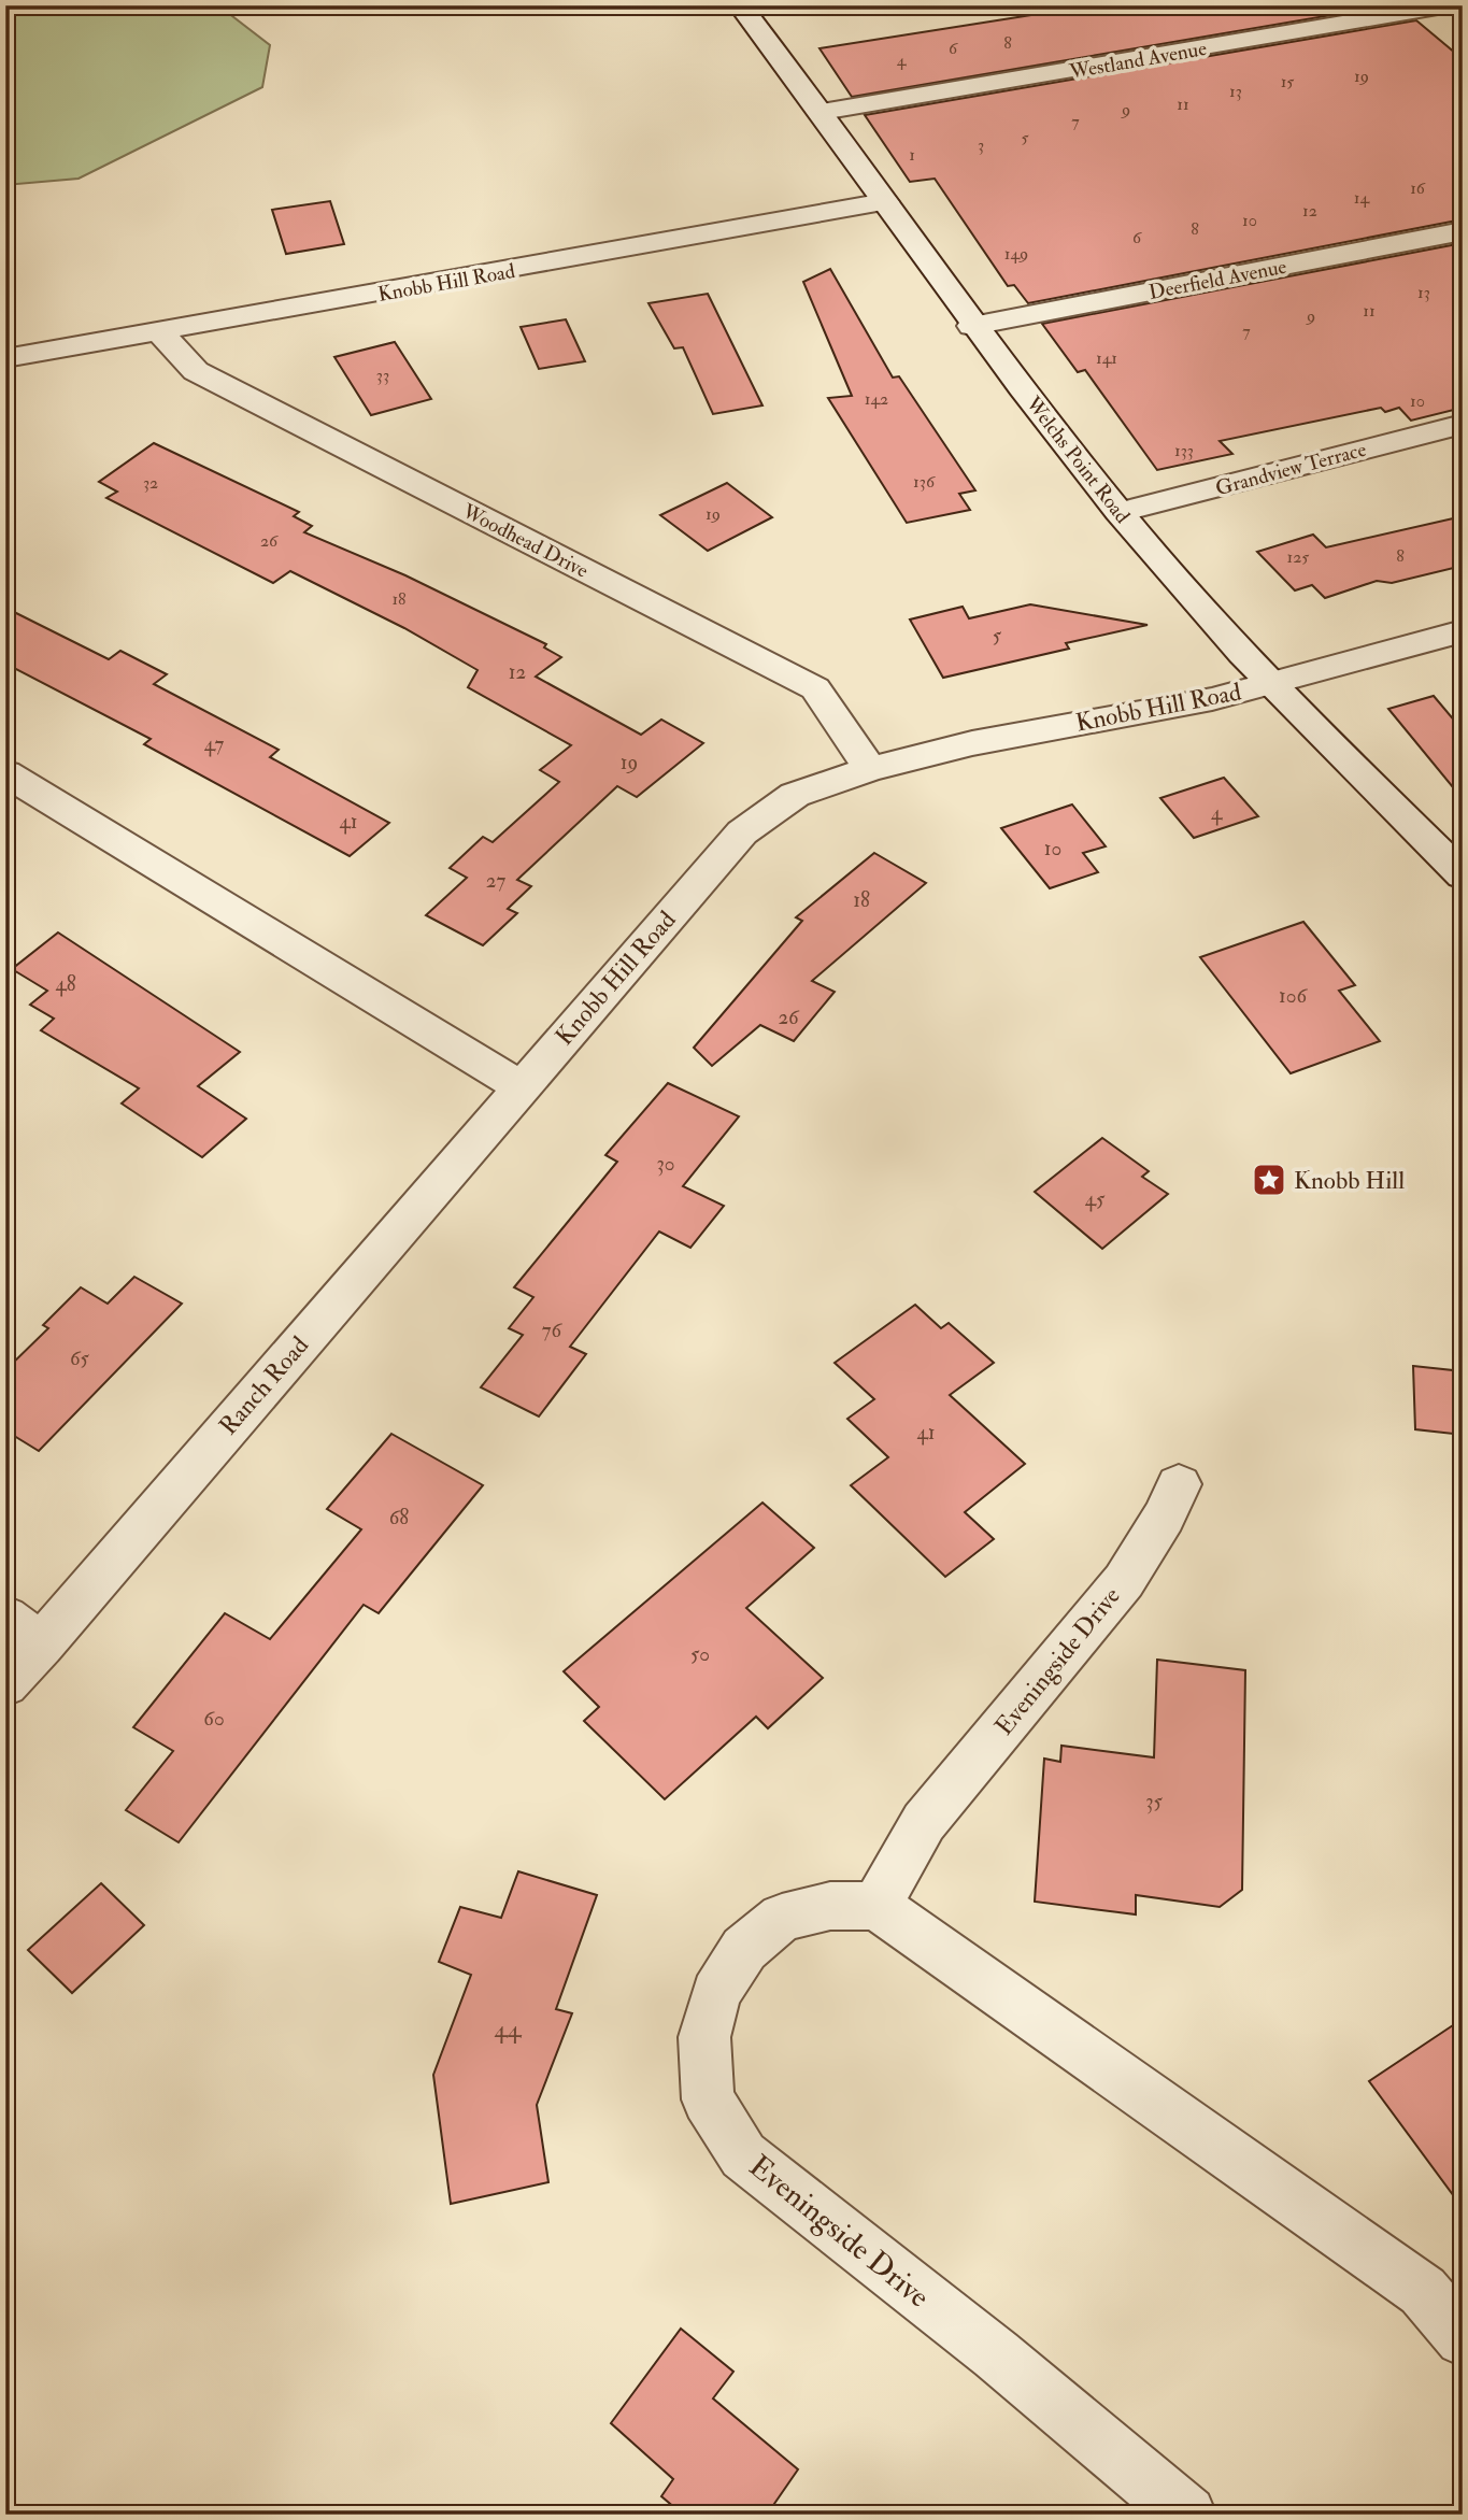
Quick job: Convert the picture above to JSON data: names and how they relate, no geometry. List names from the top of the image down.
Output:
{
  "streets": {
    "street": [
      "Westland Avenue",
      "Deerfield Avenue",
      "Knobb Hill Road",
      "Welchs Point Road",
      "Grandview Terrace",
      "Woodhead Drive",
      "Ranch Road",
      "Eveningside Drive"
    ]
  },
  "crossings": [
    ["Westland Avenue", "Welchs Point Road"],
    ["Deerfield Avenue", "Welchs Point Road"],
    ["Knobb Hill Road", "Welchs Point Road"],
    ["Knobb Hill Road", "Woodhead Drive"],
    ["Knobb Hill Road", "Ranch Road"],
    ["Welchs Point Road", "Grandview Terrace"]
  ],
  "places": {
    "place": ["Knobb Hill"]
  },
  "house_numbers": [
    "8",
    "6",
    "4",
    "19",
    "15",
    "13",
    "11",
    "9",
    "7",
    "5",
    "3",
    "1",
    "16",
    "14",
    "12",
    "10",
    "8",
    "6",
    "149",
    "13",
    "11",
    "9",
    "7",
    "141",
    "33",
    "142",
    "10",
    "133",
    "136",
    "32",
    "19",
    "26",
    "8",
    "125",
    "18",
    "5",
    "12",
    "47",
    "19",
    "4",
    "41",
    "10",
    "27",
    "18",
    "48",
    "106",
    "26",
    "30",
    "45",
    "76",
    "65",
    "41",
    "68",
    "50",
    "60",
    "35",
    "44"
  ]
}
